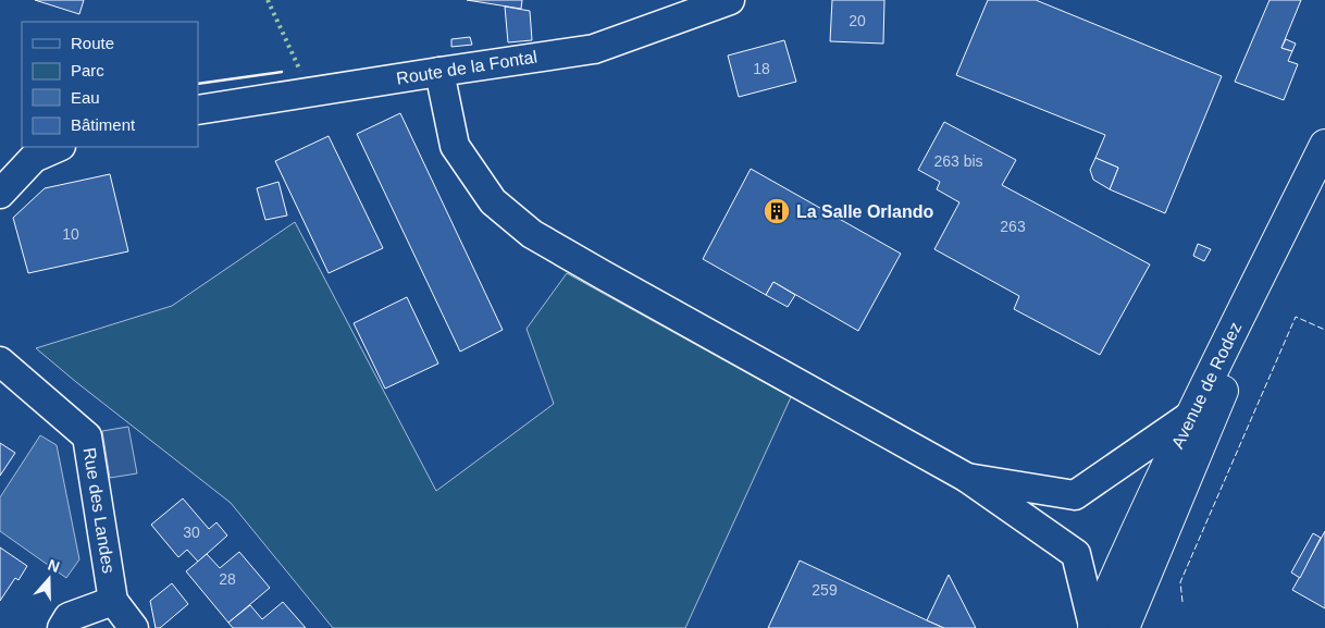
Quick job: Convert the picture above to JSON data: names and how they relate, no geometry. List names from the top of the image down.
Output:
{
  "streets": {
    "main road": ["Avenue de Rodez"],
    "street": ["Route de la Fontal", "Rue des Landes"]
  },
  "places": {
    "building": ["La Salle Orlando"]
  },
  "house_numbers": [
    "20",
    "18",
    "263 bis",
    "263",
    "10",
    "30",
    "28",
    "259"
  ],
  "legend": [
    "Route",
    "Parc",
    "Eau",
    "Bâtiment"
  ],
  "north": "top"
}
